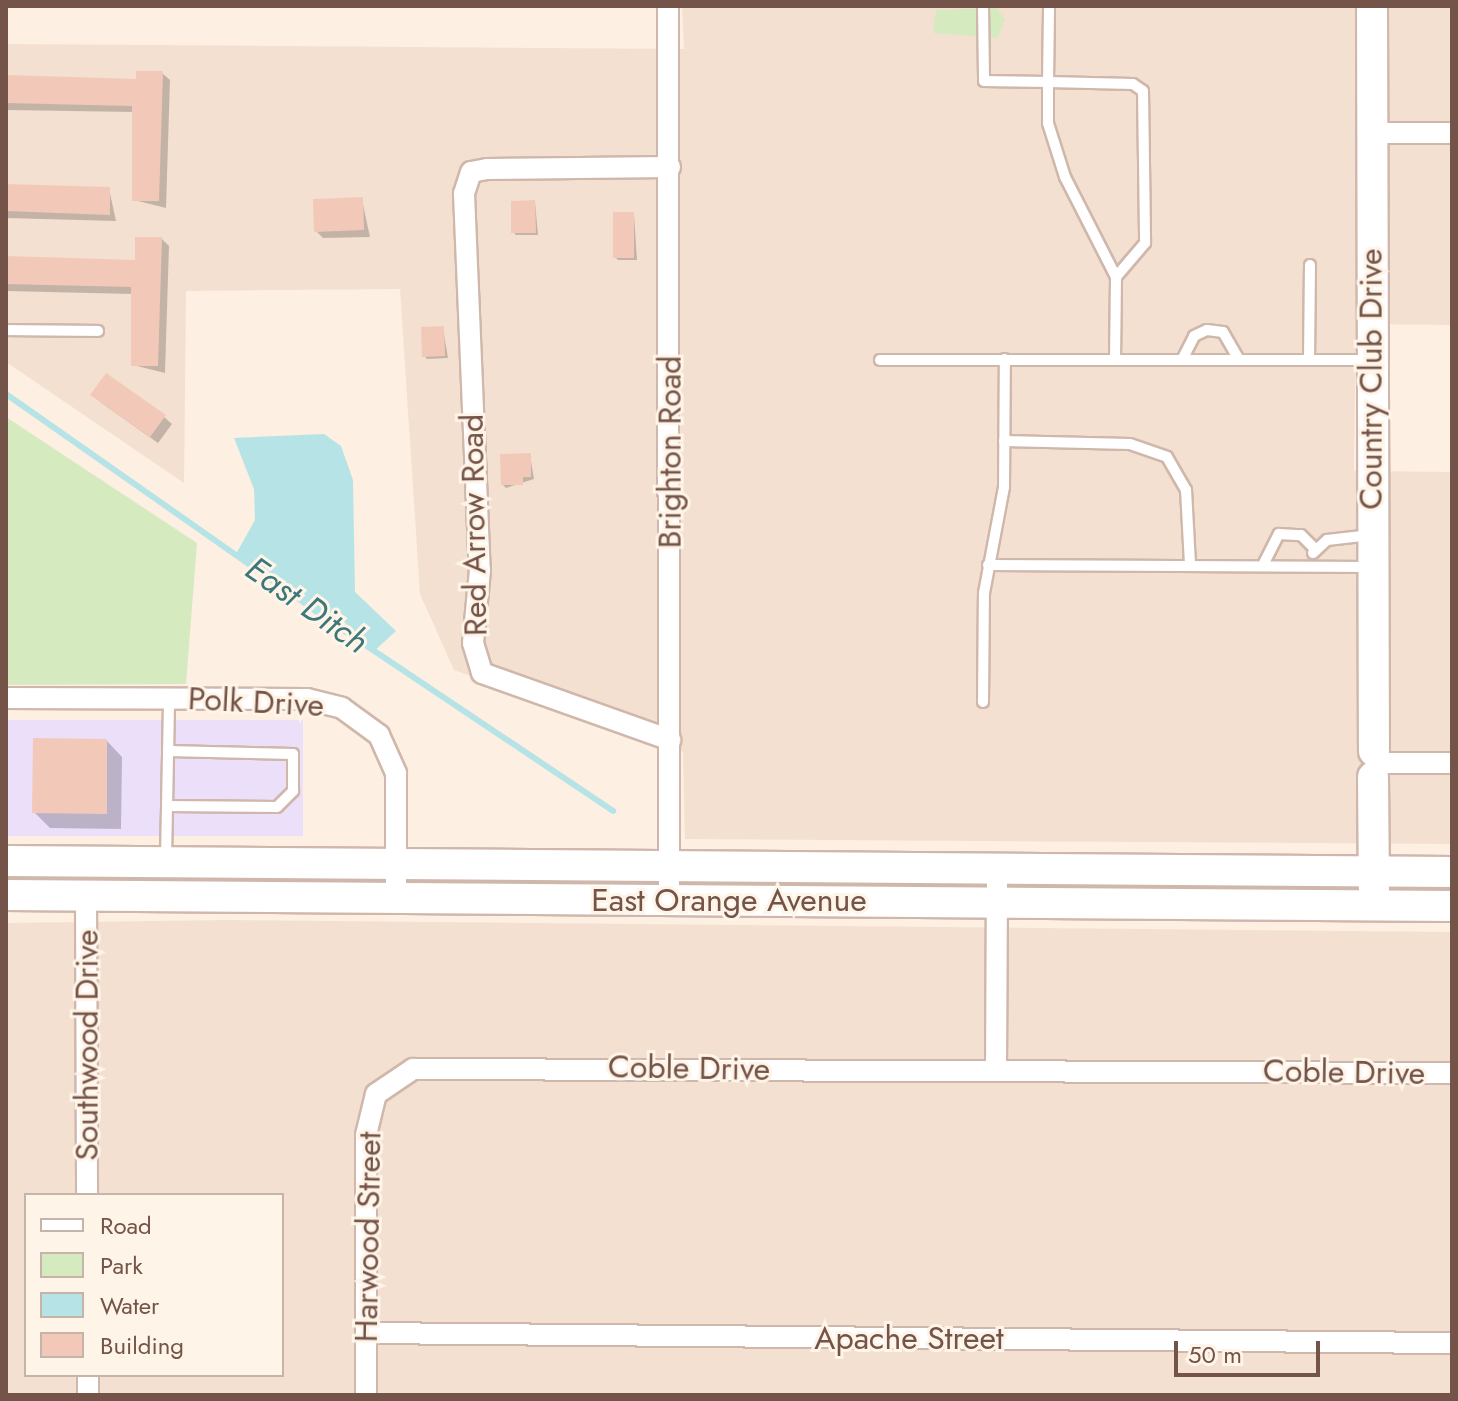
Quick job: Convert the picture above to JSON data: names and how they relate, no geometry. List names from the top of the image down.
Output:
{
  "streets": {
    "street": [
      "Country Club Drive",
      "Brighton Road",
      "Red Arrow Road",
      "Polk Drive",
      "East Orange Avenue",
      "Southwood Drive",
      "Coble Drive",
      "Harwood Street",
      "Apache Street"
    ]
  },
  "crossings": [
    ["Country Club Drive", "East Orange Avenue"],
    ["Brighton Road", "Red Arrow Road"],
    ["Brighton Road", "East Orange Avenue"],
    ["Polk Drive", "East Orange Avenue"],
    ["East Orange Avenue", "Southwood Drive"],
    ["Coble Drive", "Harwood Street"],
    ["Harwood Street", "Apache Street"]
  ],
  "water": ["East Ditch"],
  "legend": [
    "Road",
    "Park",
    "Water",
    "Building"
  ],
  "scale_bar": "50 m"
}
